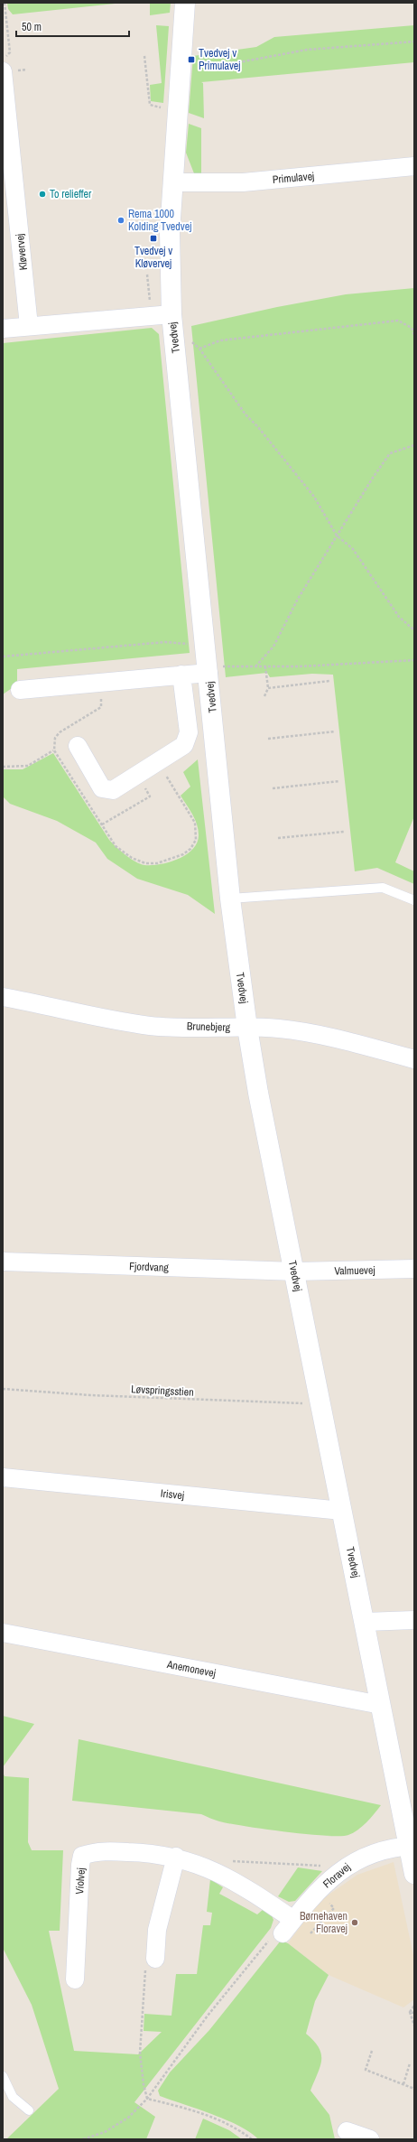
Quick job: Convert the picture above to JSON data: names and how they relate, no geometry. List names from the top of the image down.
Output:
{
  "streets": {
    "street": [
      "Primulavej",
      "Kløvervej",
      "Tvedvej",
      "Brunebjerg",
      "Fjordvang",
      "Valmuevej",
      "Irisvej",
      "Anemonevej",
      "Floravej",
      "Violvej"
    ],
    "path": ["Løvspringsstien"]
  },
  "crossings": [
    ["Primulavej", "Tvedvej"],
    ["Tvedvej", "Brunebjerg"],
    ["Tvedvej", "Fjordvang"],
    ["Tvedvej", "Valmuevej"],
    ["Tvedvej", "Løvspringsstien"],
    ["Tvedvej", "Irisvej"],
    ["Tvedvej", "Anemonevej"],
    ["Tvedvej", "Floravej"],
    ["Fjordvang", "Valmuevej"],
    ["Floravej", "Violvej"]
  ],
  "places": {
    "transit": ["Tvedvej v Primulavej", "Tvedvej v Kløvervej"],
    "other": ["To relieffer", "Rema 1000 Kolding Tvedvej", "Børnehaven Floravej"]
  },
  "scale_bar": "50 m"
}
